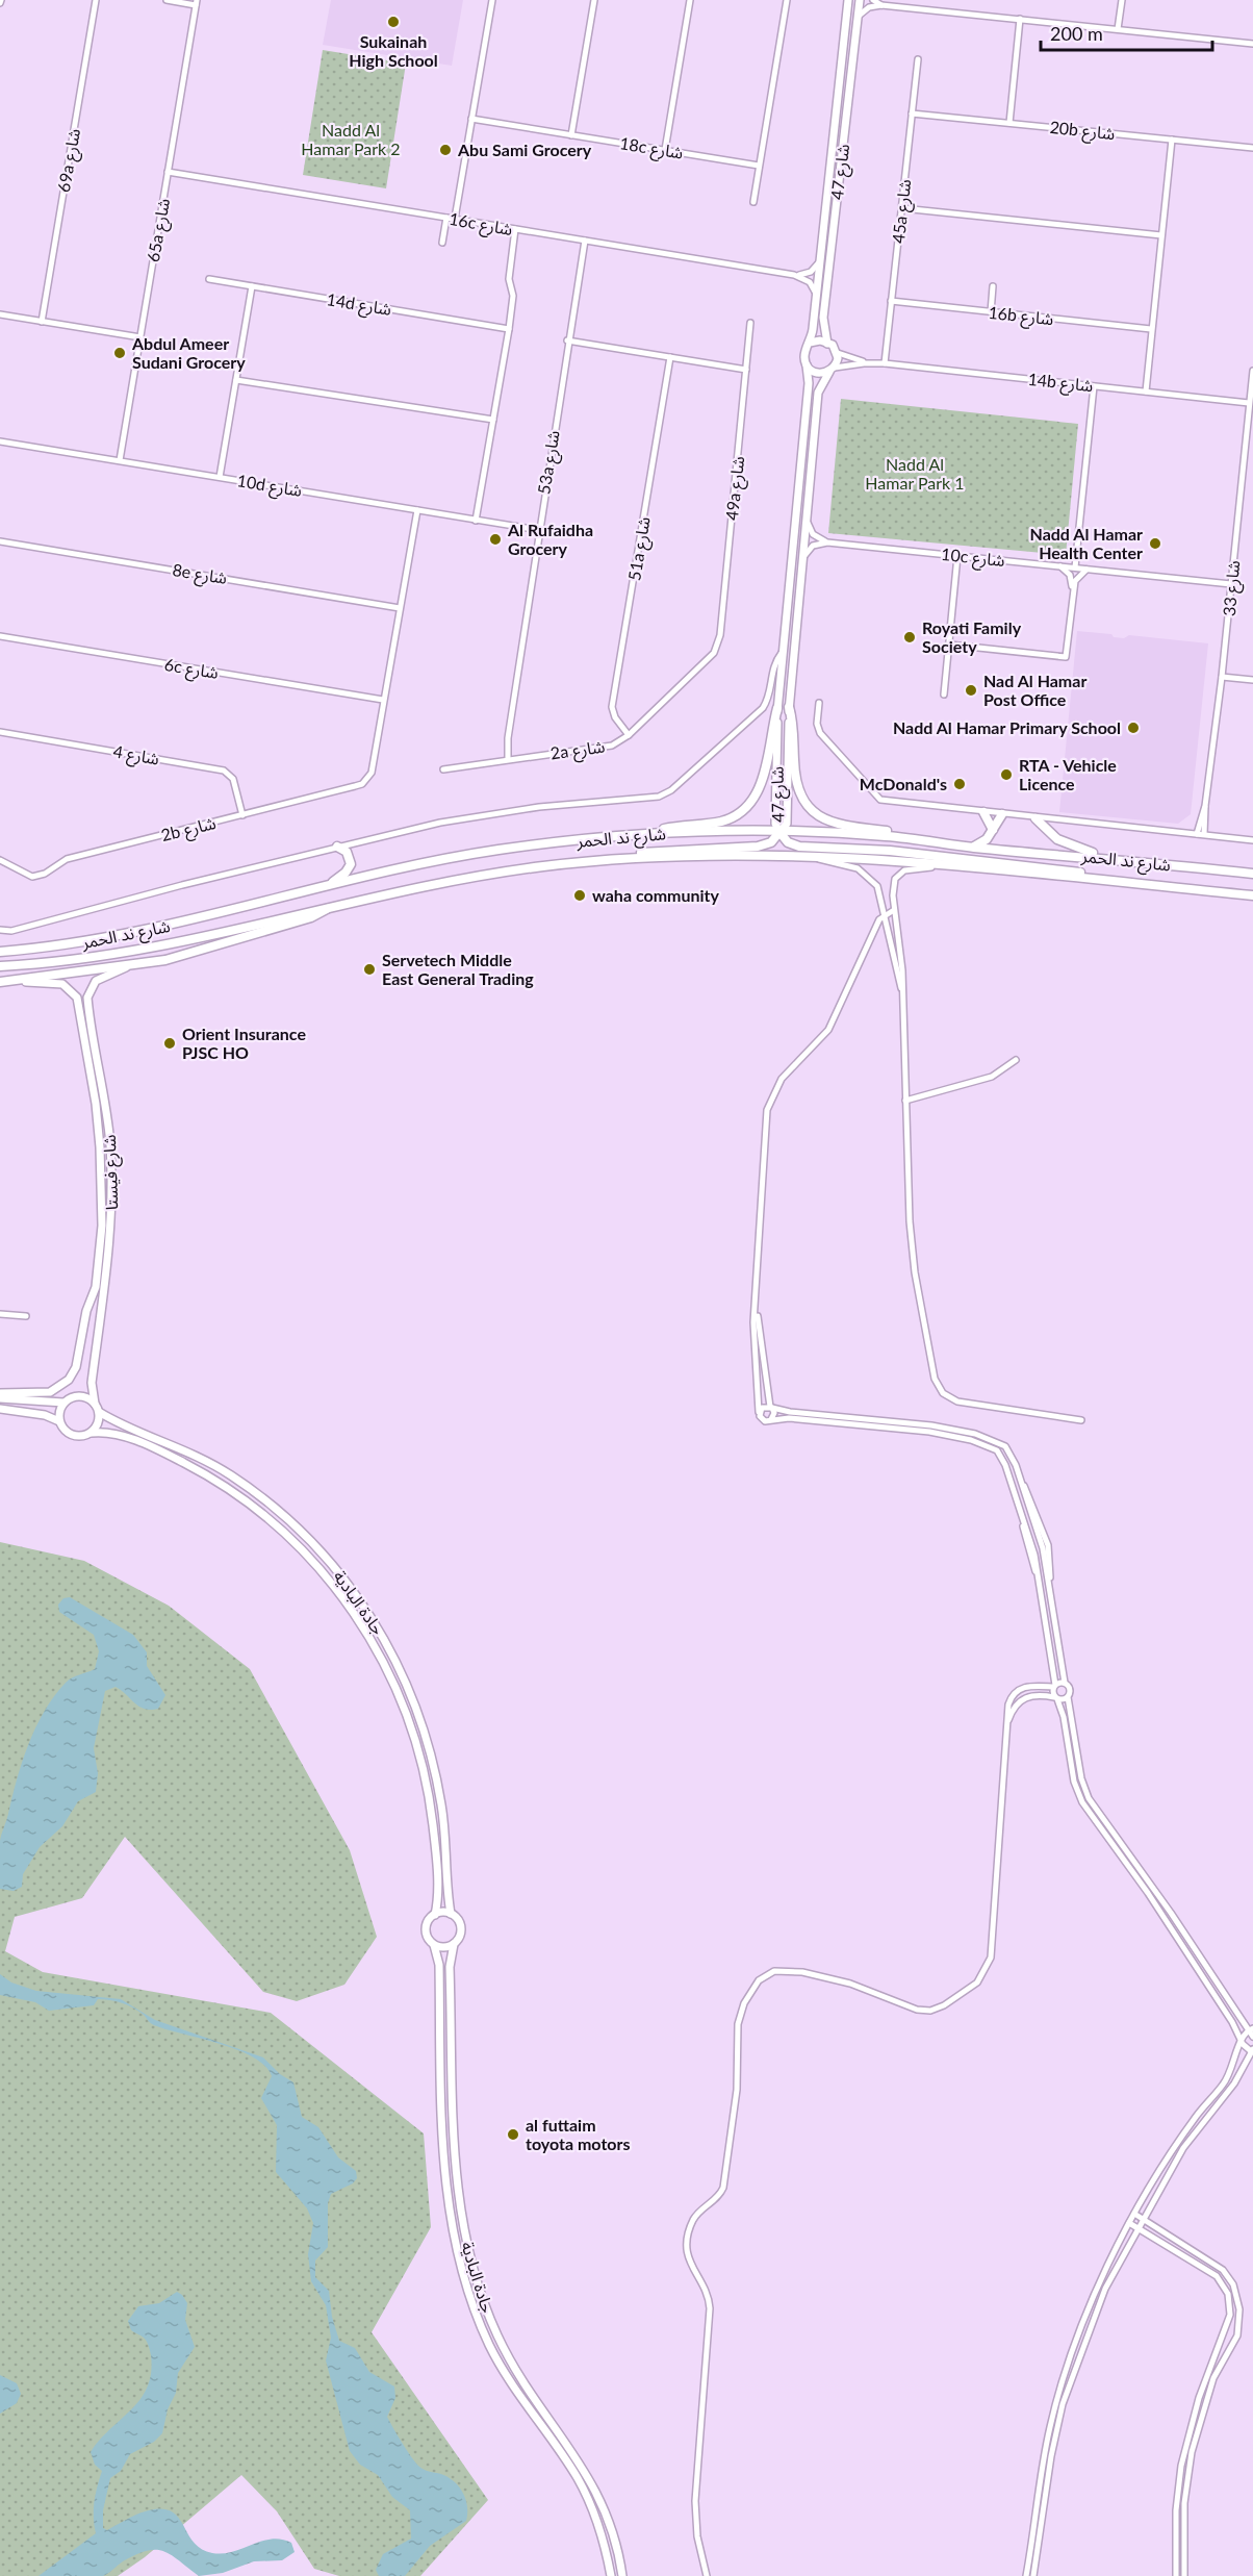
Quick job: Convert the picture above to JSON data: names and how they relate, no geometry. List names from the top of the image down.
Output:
{
  "streets": {
    "main road": ["شارع ند الحمر"],
    "street": [
      "20b شارع",
      "18c شارع",
      "69a شارع",
      "شارع 47",
      "45a شارع",
      "16c شارع",
      "65a شارع",
      "14d شارع",
      "16b شارع",
      "14b شارع",
      "53a شارع",
      "10d شارع",
      "49a شارع",
      "51a شارع",
      "10c شارع",
      "8e شارع",
      "شارع 33",
      "6c شارع",
      "2a شارع",
      "شارع 4",
      "2b شارع",
      "شارع فيستا",
      "جادة البادية"
    ]
  },
  "crossings": [
    ["20b شارع", "45a شارع"],
    ["شارع 47", "14b شارع"],
    ["شارع 47", "شارع ند الحمر"],
    ["45a شارع", "16b شارع"],
    ["45a شارع", "14b شارع"],
    ["16c شارع", "65a شارع"],
    ["16c شارع", "53a شارع"],
    ["65a شارع", "10d شارع"],
    ["14b شارع", "شارع 33"],
    ["53a شارع", "10d شارع"],
    ["53a شارع", "2a شارع"],
    ["49a شارع", "2a شارع"],
    ["51a شارع", "2a شارع"],
    ["10c شارع", "شارع 33"],
    ["شارع 33", "شارع ند الحمر"],
    ["6c شارع", "2b شارع"],
    ["شارع 4", "2b شارع"],
    ["شارع فيستا", "جادة البادية"]
  ],
  "parks": ["Nadd Al Hamar Park 2", "Nadd Al Hamar Park 1"],
  "places": [
    "Sukainah High School",
    "Abu Sami Grocery",
    "Abdul Ameer Sudani Grocery",
    "Al Rufaidha Grocery",
    "Nadd Al Hamar Health Center",
    "Royati Family Society",
    "Nad Al Hamar Post Office",
    "Nadd Al Hamar Primary School",
    "RTA - Vehicle Licence",
    "McDonald's",
    "waha community",
    "Servetech Middle East General Trading",
    "Orient Insurance PJSC HO",
    "al futtaim toyota motors"
  ],
  "scale_bar": "200 m"
}
